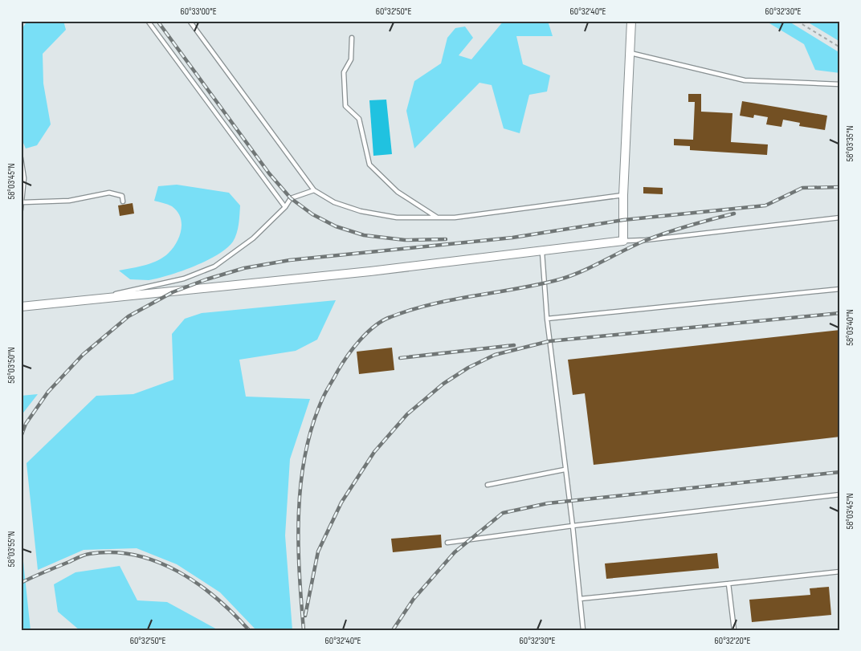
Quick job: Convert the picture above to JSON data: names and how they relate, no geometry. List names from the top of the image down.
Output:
{
  "coordinates": [
    "60°33'00\"E",
    "60°32'50\"E",
    "60°32'40\"E",
    "60°32'30\"E",
    "58°03'35\"N",
    "58°03'45\"N",
    "58°03'40\"N",
    "58°03'50\"N",
    "58°03'55\"N",
    "60°32'20\"E"
  ]
}
